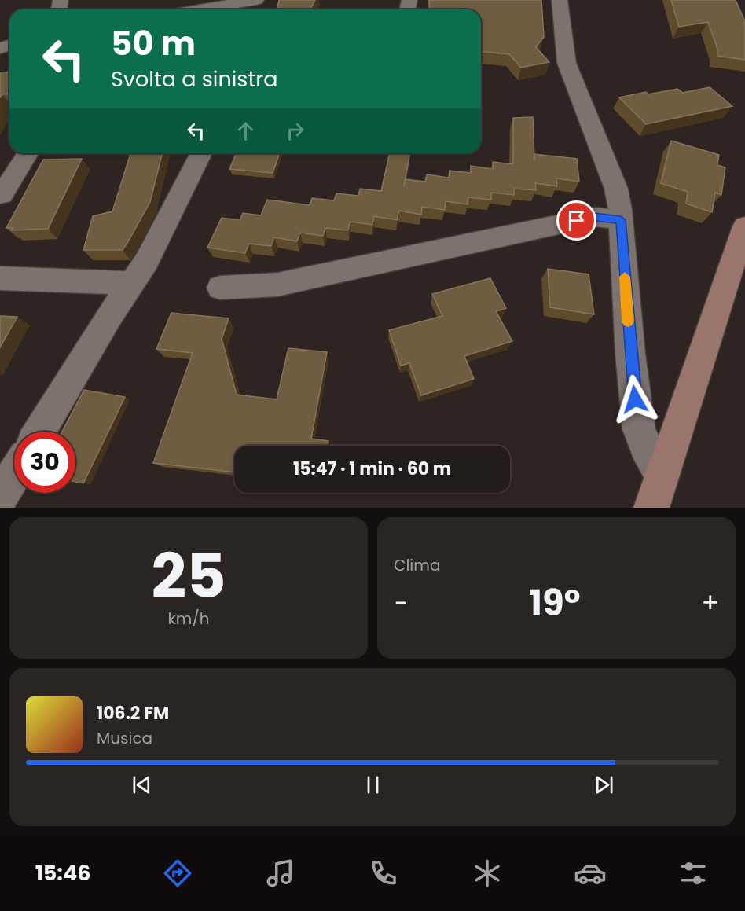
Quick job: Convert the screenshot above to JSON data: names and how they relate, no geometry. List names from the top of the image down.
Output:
{
  "page": {
    "turn": ["50 m", "Svolta a sinistra"],
    "limit": "30",
    "trip": "15:47 · 1 min · 60 m",
    "tile": [
      ["25", "km/h"],
      "Clima"
    ],
    "heat": ["−", "19°", "+"],
    "song": ["106.2 FM", "Musica"],
    "tabs": "15:46"
  }
}
